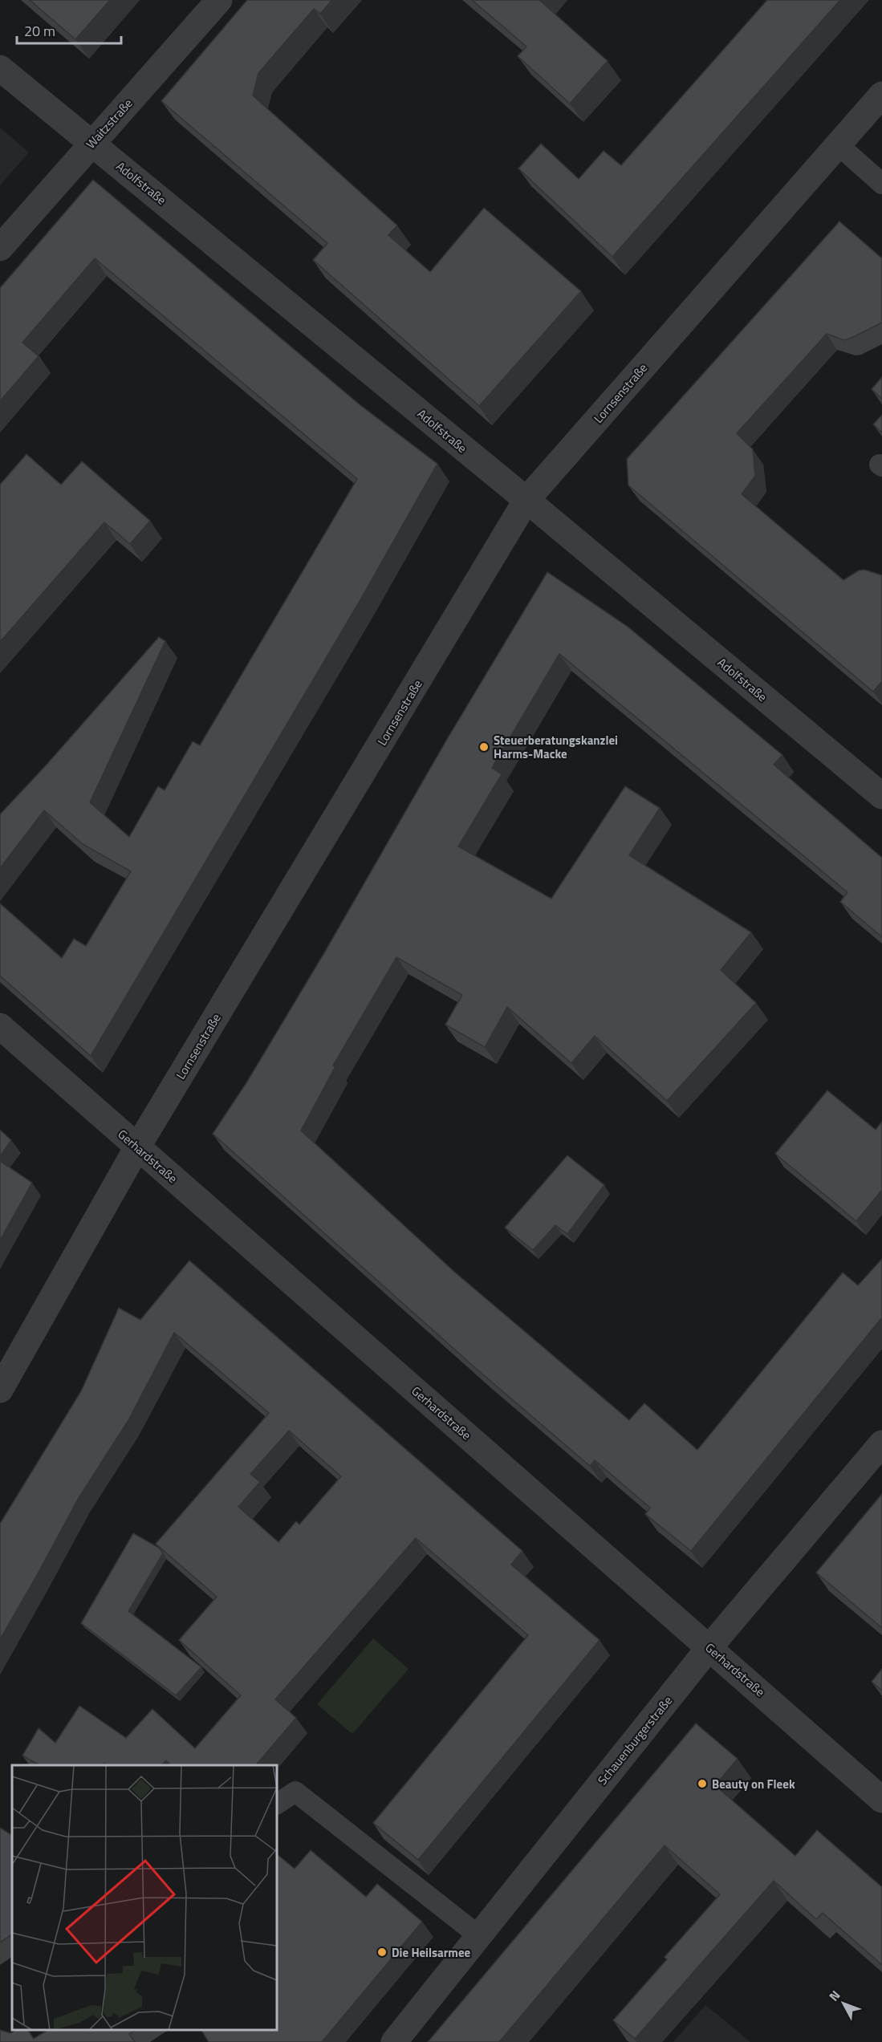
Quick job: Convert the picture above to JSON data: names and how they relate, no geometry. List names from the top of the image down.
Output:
{
  "streets": {
    "street": [
      "Waitzstraße",
      "Adolfstraße",
      "Lornsenstraße",
      "Gerhardstraße",
      "Schauenburgerstraße"
    ]
  },
  "crossings": [
    ["Waitzstraße", "Adolfstraße"],
    ["Adolfstraße", "Lornsenstraße"],
    ["Lornsenstraße", "Gerhardstraße"],
    ["Gerhardstraße", "Schauenburgerstraße"]
  ],
  "places": ["Steuerberatungskanzlei Harms-Macke", "Beauty on Fleek", "Die Heilsarmee"],
  "scale_bar": "20 m",
  "north": "top left"
}
